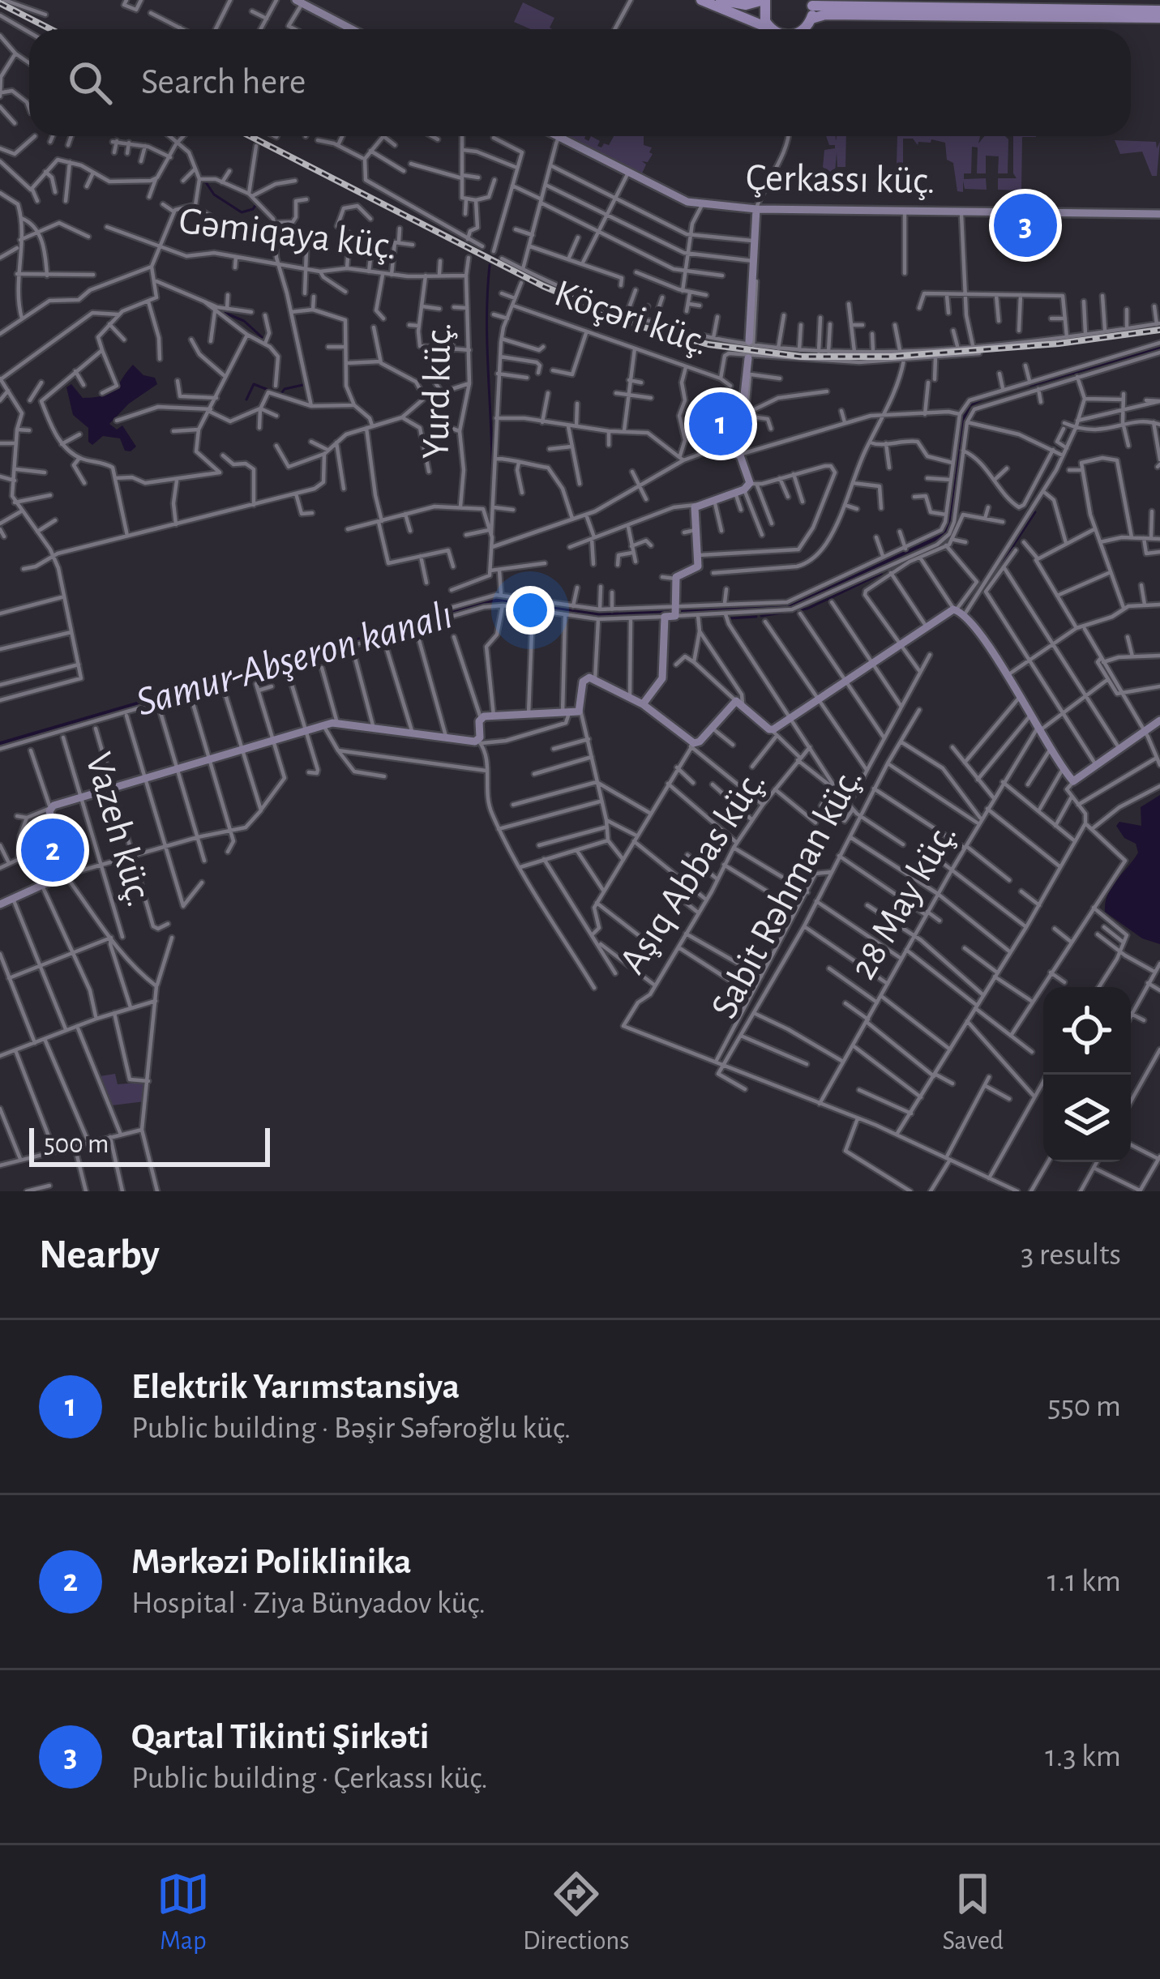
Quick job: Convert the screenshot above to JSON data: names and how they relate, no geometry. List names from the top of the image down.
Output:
{
  "streets": {
    "street": [
      "Çerkassı küç.",
      "Gəmiqaya küç.",
      "Köçəri küç.",
      "Yurd küç.",
      "Vazeh küç.",
      "Aşıq Abbas küç.",
      "Sabit Rəhman küç.",
      "28 May küç."
    ]
  },
  "crossings": [
    ["Gəmiqaya küç.", "Yurd küç."]
  ],
  "water": ["Samur-Abşeron kanalı"],
  "scale_bar": "500 m",
  "page": {
    "search": "Search here",
    "pins": ["3", "1", "2"],
    "scale": "500 m",
    "heading": ["Nearby", "3 results"],
    "list": [
      {
        "mark": "1",
        "name": "Elektrik Yarımstansiya",
        "note": "Public building · Bəşir Səfəroğlu küç.",
        "value": "550 m"
      },
      {
        "mark": "2",
        "name": "Mərkəzi Poliklinika",
        "note": "Hospital · Ziya Bünyadov küç.",
        "value": "1.1 km"
      },
      {
        "mark": "3",
        "name": "Qartal Tikinti Şirkәti",
        "note": "Public building · Çerkassı küç.",
        "value": "1.3 km"
      }
    ],
    "nav": ["Map", "Directions", "Saved"]
  }
}
